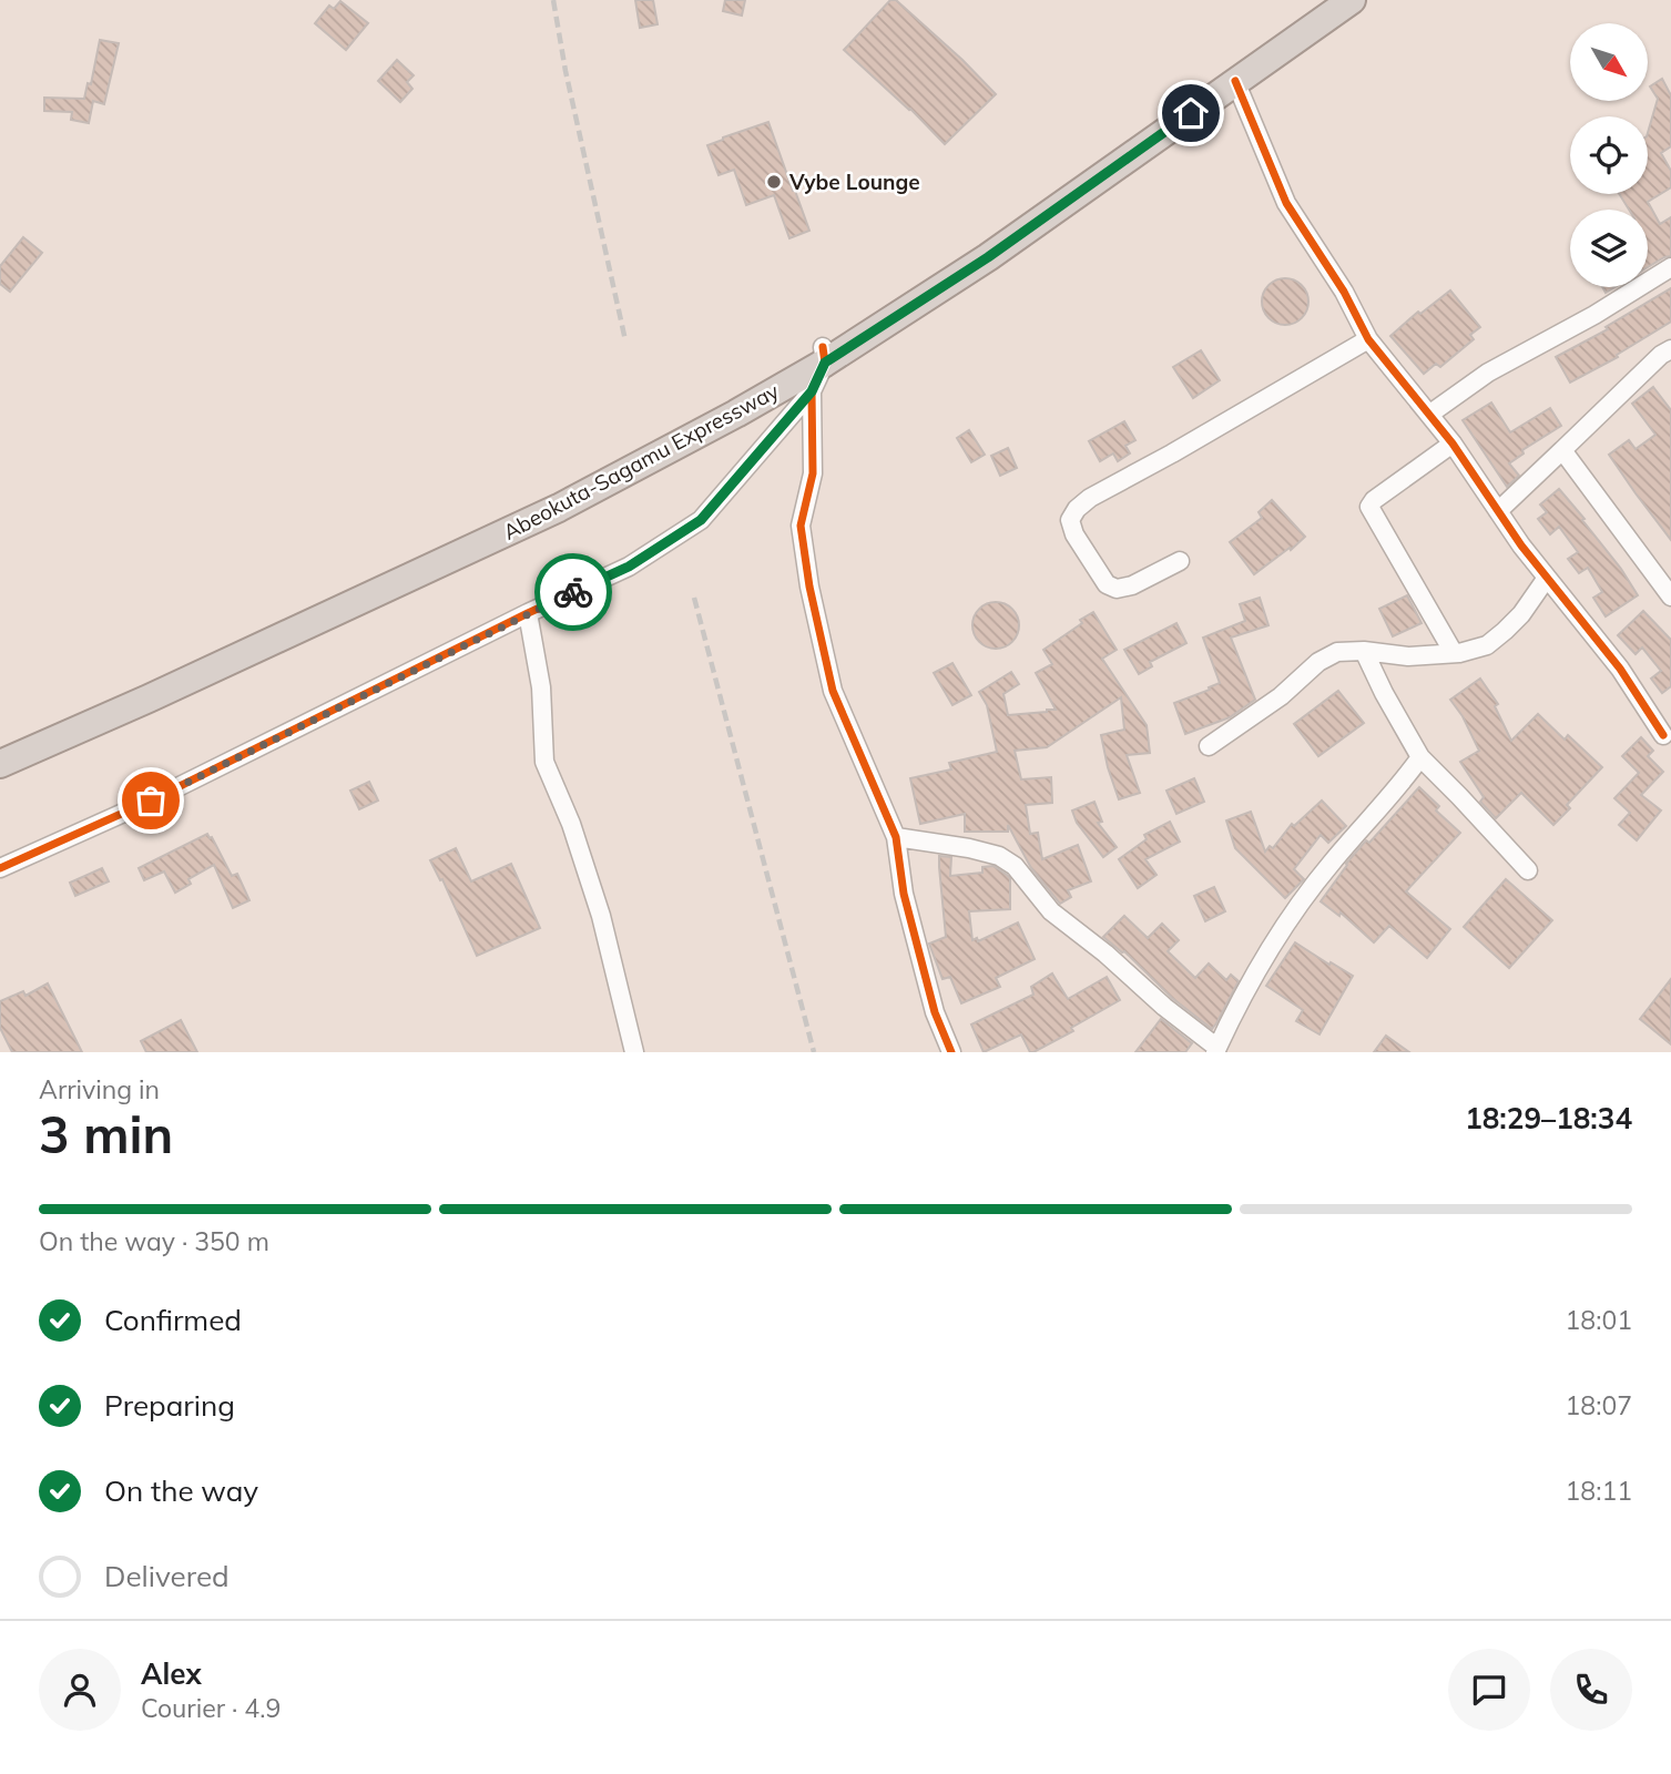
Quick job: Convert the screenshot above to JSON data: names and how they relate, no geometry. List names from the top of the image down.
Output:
{
  "streets": {
    "highway": ["Abeokuta-Sagamu Expressway"]
  },
  "places": ["Vybe Lounge"],
  "north": "bottom right",
  "page": {
    "heading": ["3 min", "Arriving in", "18:29–18:34"],
    "panel": ["Alex", "Courier · 4.9"],
    "bar": "On the way · 350 m",
    "list": [
      ["Confirmed", "18:01"],
      ["Preparing", "18:07"],
      ["On the way", "18:11"],
      "Delivered"
    ]
  }
}
